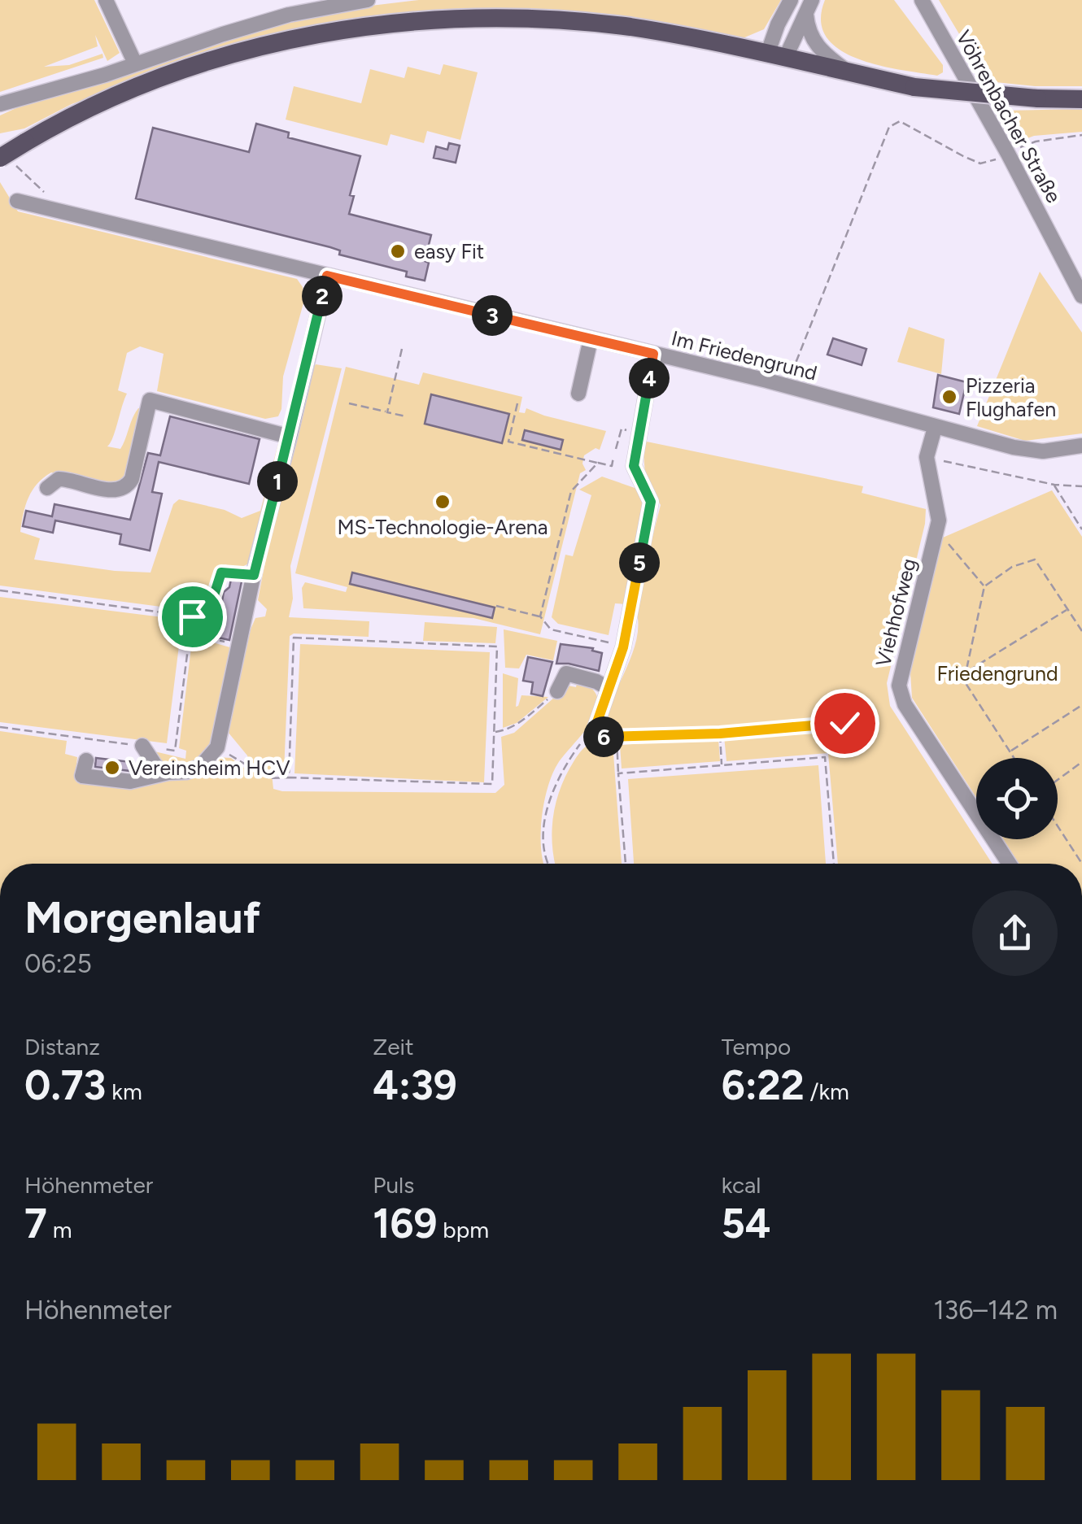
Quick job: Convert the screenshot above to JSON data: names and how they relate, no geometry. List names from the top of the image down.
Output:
{
  "streets": {
    "street": ["Vöhrenbacher Straße", "Im Friedengrund", "Viehhofweg"]
  },
  "crossings": [
    ["Im Friedengrund", "Viehhofweg"]
  ],
  "parks": ["Friedengrund"],
  "places": [
    "easy Fit",
    "Pizzeria Flughafen",
    "MS-Technologie-Arena",
    "Vereinsheim HCV"
  ],
  "page": {
    "pins": [
      "2",
      "3",
      "4",
      "1",
      "5",
      "6"
    ],
    "heading": ["Morgenlauf", "06:25"],
    "stats": [
      ["Distanz", "0.73 km"],
      ["Zeit", "4:39"],
      ["Tempo", "6:22 /km"],
      ["Höhenmeter", "7 m"],
      ["Puls", "169 bpm"],
      ["kcal", "54"]
    ],
    "chart": ["Höhenmeter", "136–142 m"]
  }
}
